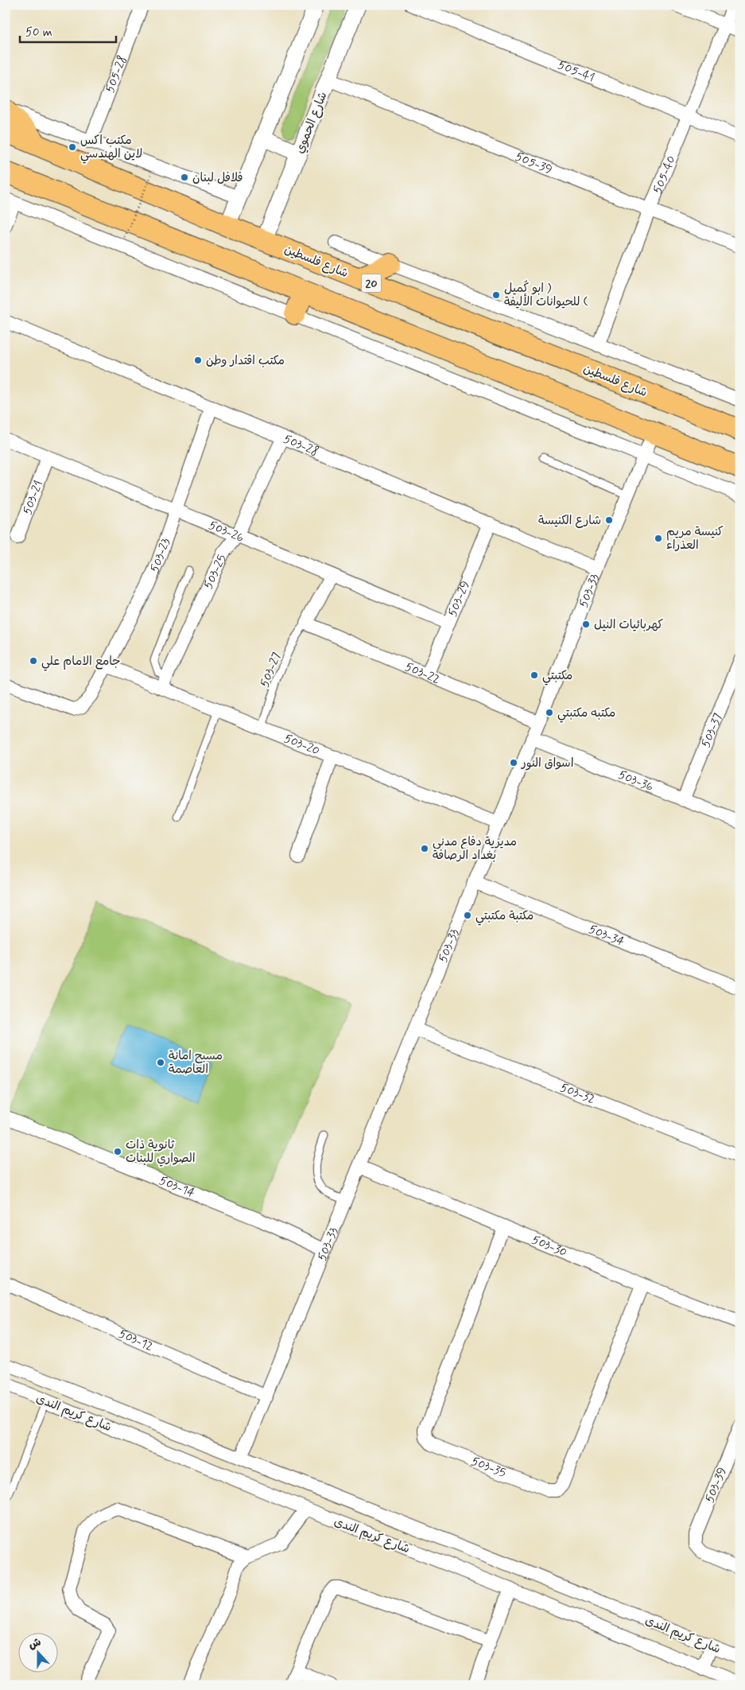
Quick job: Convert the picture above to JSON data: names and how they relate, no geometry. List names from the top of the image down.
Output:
{
  "streets": {
    "main road": ["شارع فلسطين", "20"],
    "street": [
      "505-41",
      "505-28",
      "شارع الحموي",
      "505-39",
      "505-40",
      "503-28",
      "503-21",
      "503-26",
      "503-23",
      "503-25",
      "503-33",
      "503-29",
      "503-22",
      "503-37",
      "503-20",
      "503-36",
      "503-34",
      "503-32",
      "503-14",
      "503-30",
      "503-12",
      "شارع كريم الندى",
      "503-35",
      "503-39"
    ],
    "lane": ["503-27"]
  },
  "crossings": [
    ["505-41", "505-40"],
    ["شارع الحموي", "505-39"],
    ["شارع الحموي", "شارع فلسطين"],
    ["505-39", "505-40"],
    ["503-28", "503-23"],
    ["503-28", "503-25"],
    ["503-28", "503-33"],
    ["503-28", "503-29"],
    ["503-21", "503-26"],
    ["503-26", "503-23"],
    ["503-26", "503-25"],
    ["503-26", "503-29"],
    ["503-23", "503-20"],
    ["503-25", "503-20"],
    ["503-33", "503-22"],
    ["503-33", "503-20"],
    ["503-33", "503-36"],
    ["503-33", "503-34"],
    ["503-33", "503-32"],
    ["503-33", "503-14"],
    ["503-33", "503-30"],
    ["503-33", "503-12"],
    ["503-33", "شارع كريم الندى"],
    ["503-29", "503-22"],
    ["503-27", "503-22"],
    ["503-27", "503-20"],
    ["503-37", "503-36"],
    ["503-30", "503-35"]
  ],
  "places": [
    "مكتب اكس لاين الهندسي",
    "فلافل لبنان",
    "ابو كُميل ) للحيوانات الأليفة (",
    "مكتب اقتدار وطن",
    "شارع الكنيسة",
    "كنيسة مريم العذراء",
    "كهربائيات النيل",
    "جامع الامام علي",
    "مكتبتي",
    "مكتبه مكتبتي",
    "اسواق النور",
    "مديرية دفاع مدني بغداد الرصافة",
    "مكتبة مكتبتي",
    "مسبح امانة العاصمة",
    "ثانوية ذات الصواري للبنات"
  ],
  "scale_bar": "50 m",
  "north": "top"
}
